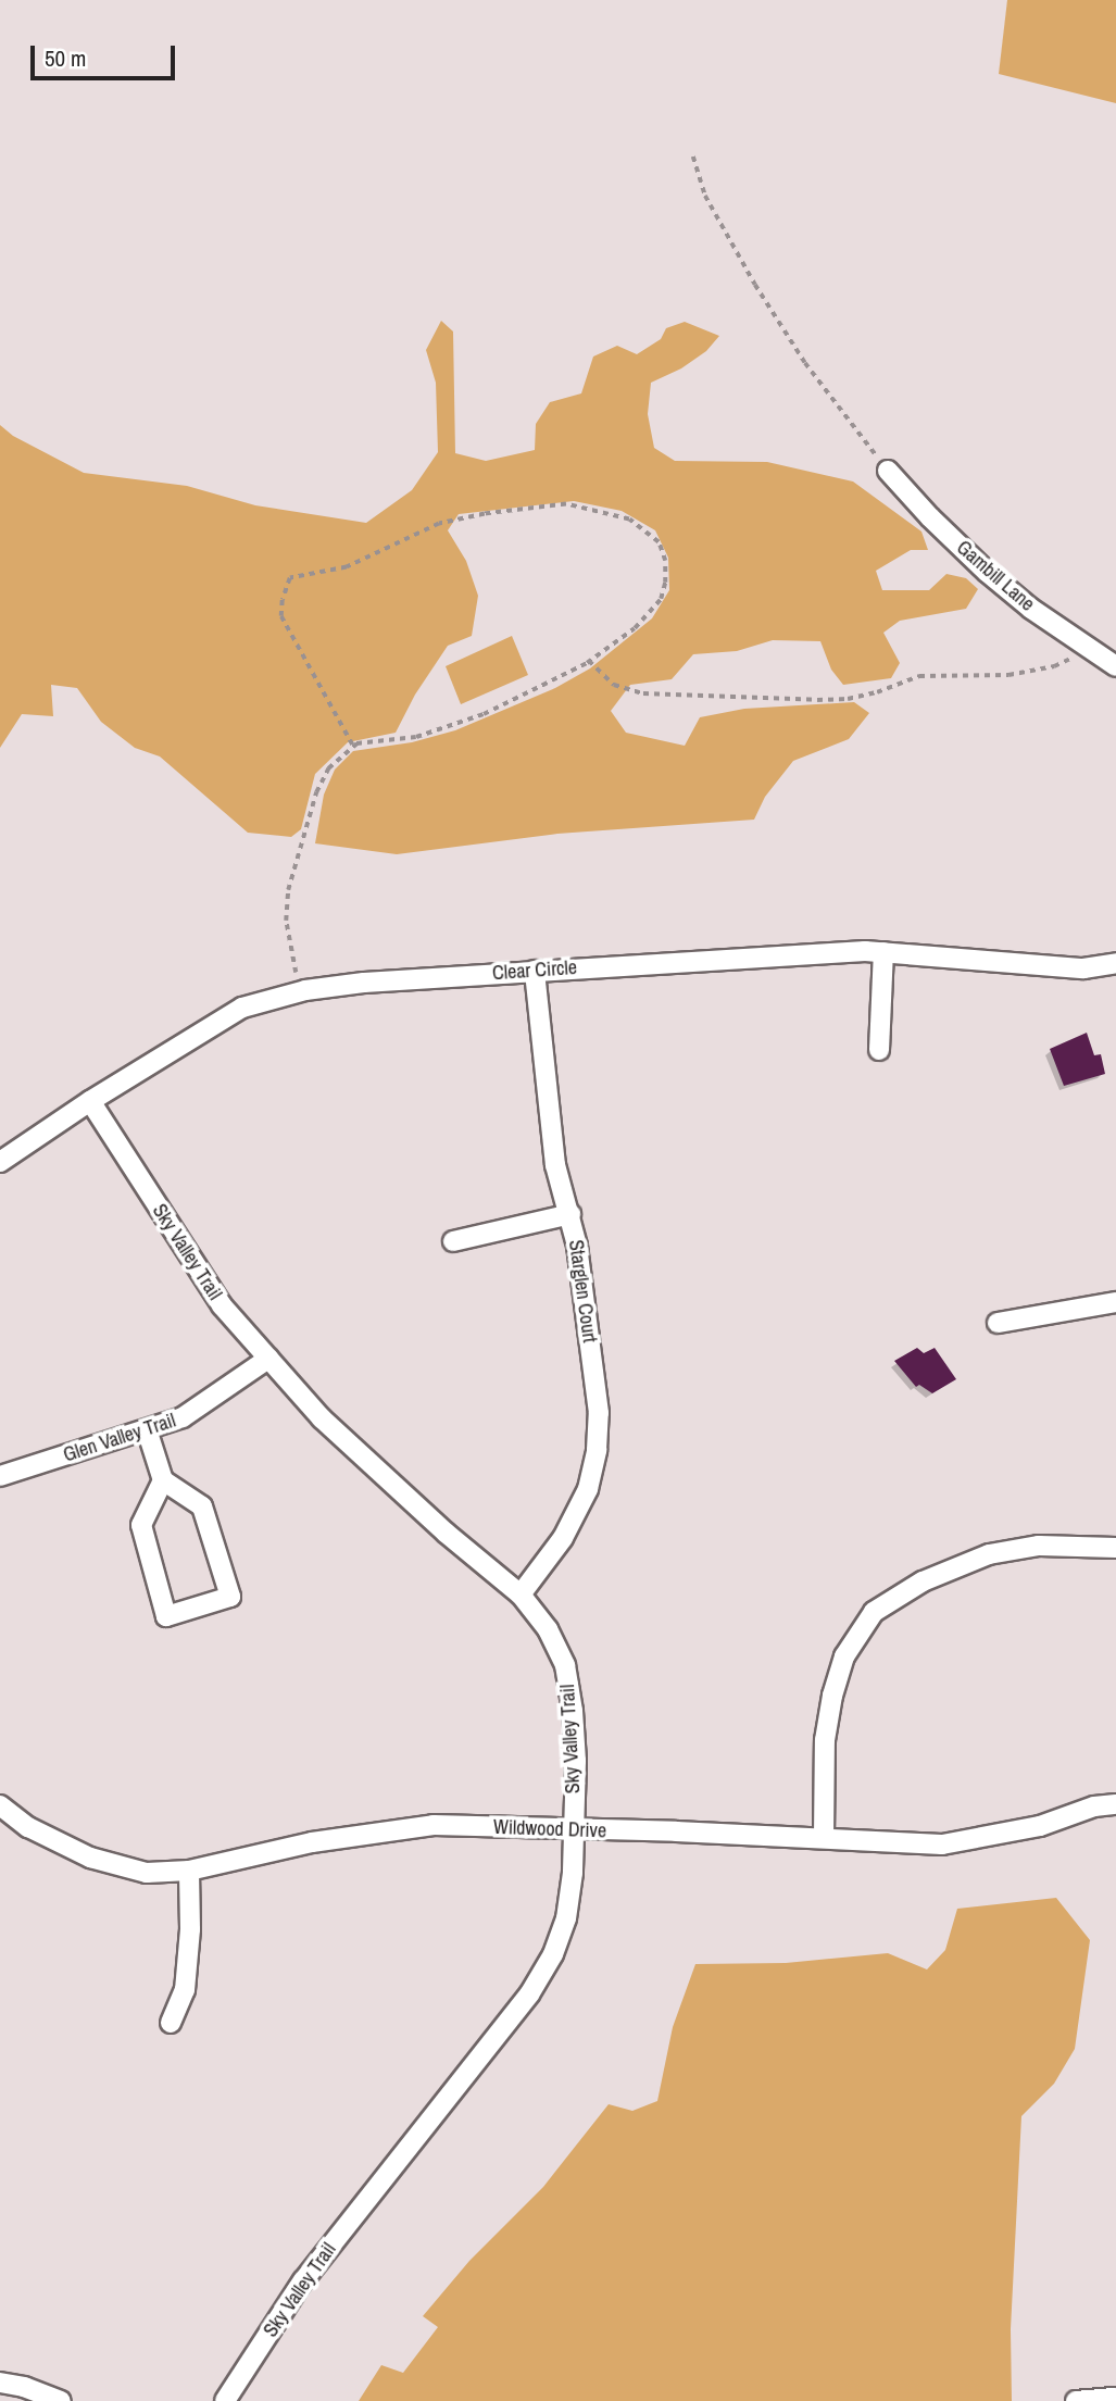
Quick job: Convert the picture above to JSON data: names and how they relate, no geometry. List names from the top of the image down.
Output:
{
  "streets": {
    "street": [
      "Gambill Lane",
      "Clear Circle",
      "Sky Valley Trail",
      "Starglen Court",
      "Glen Valley Trail",
      "Wildwood Drive"
    ]
  },
  "crossings": [
    ["Clear Circle", "Sky Valley Trail"],
    ["Clear Circle", "Starglen Court"],
    ["Sky Valley Trail", "Starglen Court"],
    ["Sky Valley Trail", "Glen Valley Trail"],
    ["Sky Valley Trail", "Wildwood Drive"]
  ],
  "scale_bar": "50 m"
}
